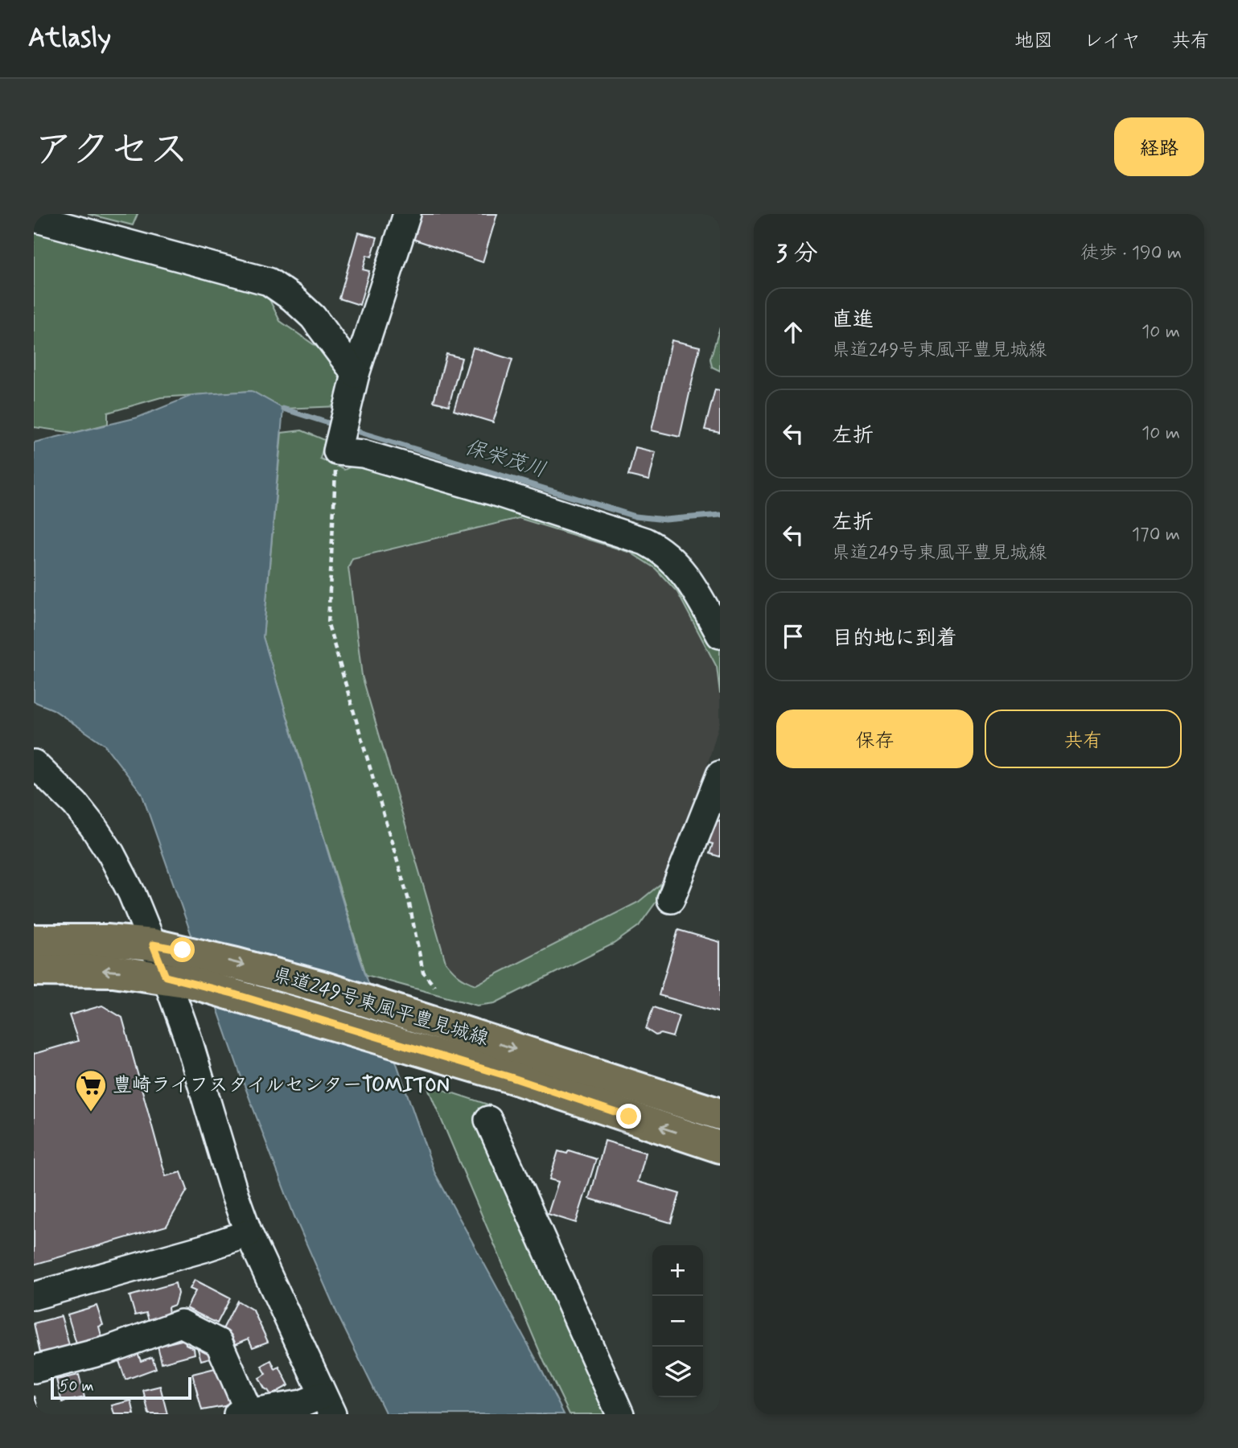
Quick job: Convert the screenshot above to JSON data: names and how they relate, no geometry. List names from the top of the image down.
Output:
{
  "streets": {
    "main road": ["県道249号東風平豊見城線"]
  },
  "water": ["保栄茂川"],
  "places": {
    "supermarket": ["豊崎ライフスタイルセンターTOMITON"]
  },
  "scale_bar": "50 m",
  "page": {
    "header": "Atlasly",
    "nav": ["地図", "レイヤ", "共有"],
    "title": "アクセス",
    "buttons": [
      "経路",
      ["保存", "共有"]
    ],
    "heading": ["3 分", "徒歩 · 190 m"],
    "list": [
      ["直進", "県道249号東風平豊見城線", "10 m"],
      ["左折", "10 m"],
      ["左折", "県道249号東風平豊見城線", "170 m"],
      "目的地に到着"
    ],
    "map_buttons": ["+", "−"],
    "scale": "50 m"
  }
}
